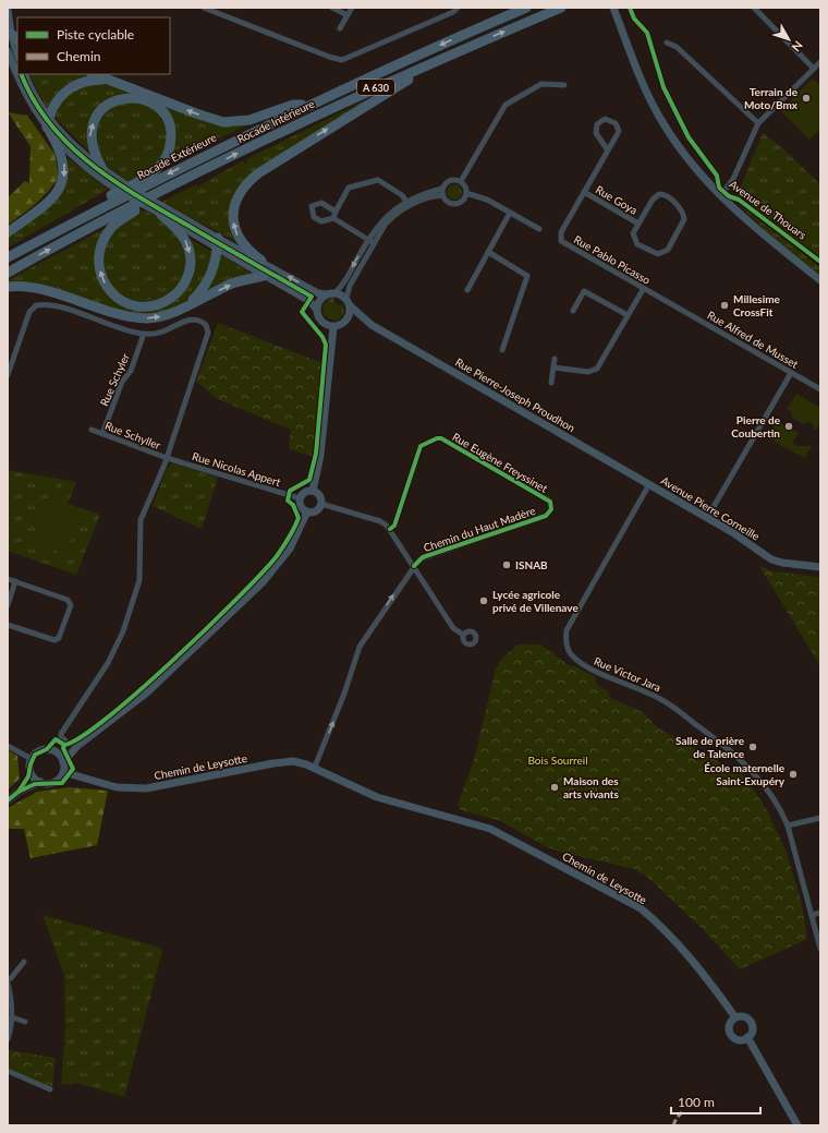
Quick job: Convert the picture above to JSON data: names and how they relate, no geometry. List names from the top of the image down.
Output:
{
  "streets": {
    "highway": ["A 630", "Rocade Intérieure", "Rocade Extérieure"],
    "street": [
      "Rue Goya",
      "Avenue de Thouars",
      "Rue Pablo Picasso",
      "Rue Alfred de Musset",
      "Rue Schyler",
      "Rue Pierre-Joseph Proudhon",
      "Rue Schyller",
      "Rue Eugène Freyssinet",
      "Rue Nicolas Appert",
      "Avenue Pierre Corneille",
      "Chemin du Haut Madère",
      "Rue Victor Jara",
      "Chemin de Leysotte"
    ]
  },
  "crossings": [
    ["Rue Goya", "Rue Pablo Picasso"],
    ["Rue Pablo Picasso", "Rue Alfred de Musset"],
    ["Rue Schyler", "Rue Schyller"],
    ["Rue Pierre-Joseph Proudhon", "Avenue Pierre Corneille"],
    ["Rue Pierre-Joseph Proudhon", "Rue Victor Jara"],
    ["Rue Schyller", "Rue Nicolas Appert"],
    ["Rue Eugène Freyssinet", "Chemin du Haut Madère"],
    ["Avenue Pierre Corneille", "Rue Victor Jara"],
    ["Chemin du Haut Madère", "Chemin de Leysotte"]
  ],
  "one_way": ["Rocade Intérieure", "Rocade Extérieure", "Chemin du Haut Madère"],
  "parks": ["Bois Sourreil"],
  "places": [
    "Terrain de Moto/Bmx",
    "Millesime CrossFit",
    "Pierre de Coubertin",
    "ISNAB",
    "Lycée agricole privé de Villenave",
    "Salle de prière de Talence",
    "École maternelle Saint-Exupéry",
    "Maison des arts vivants"
  ],
  "legend": ["Piste cyclable", "Chemin"],
  "scale_bar": "100 m",
  "north": "bottom right"
}
